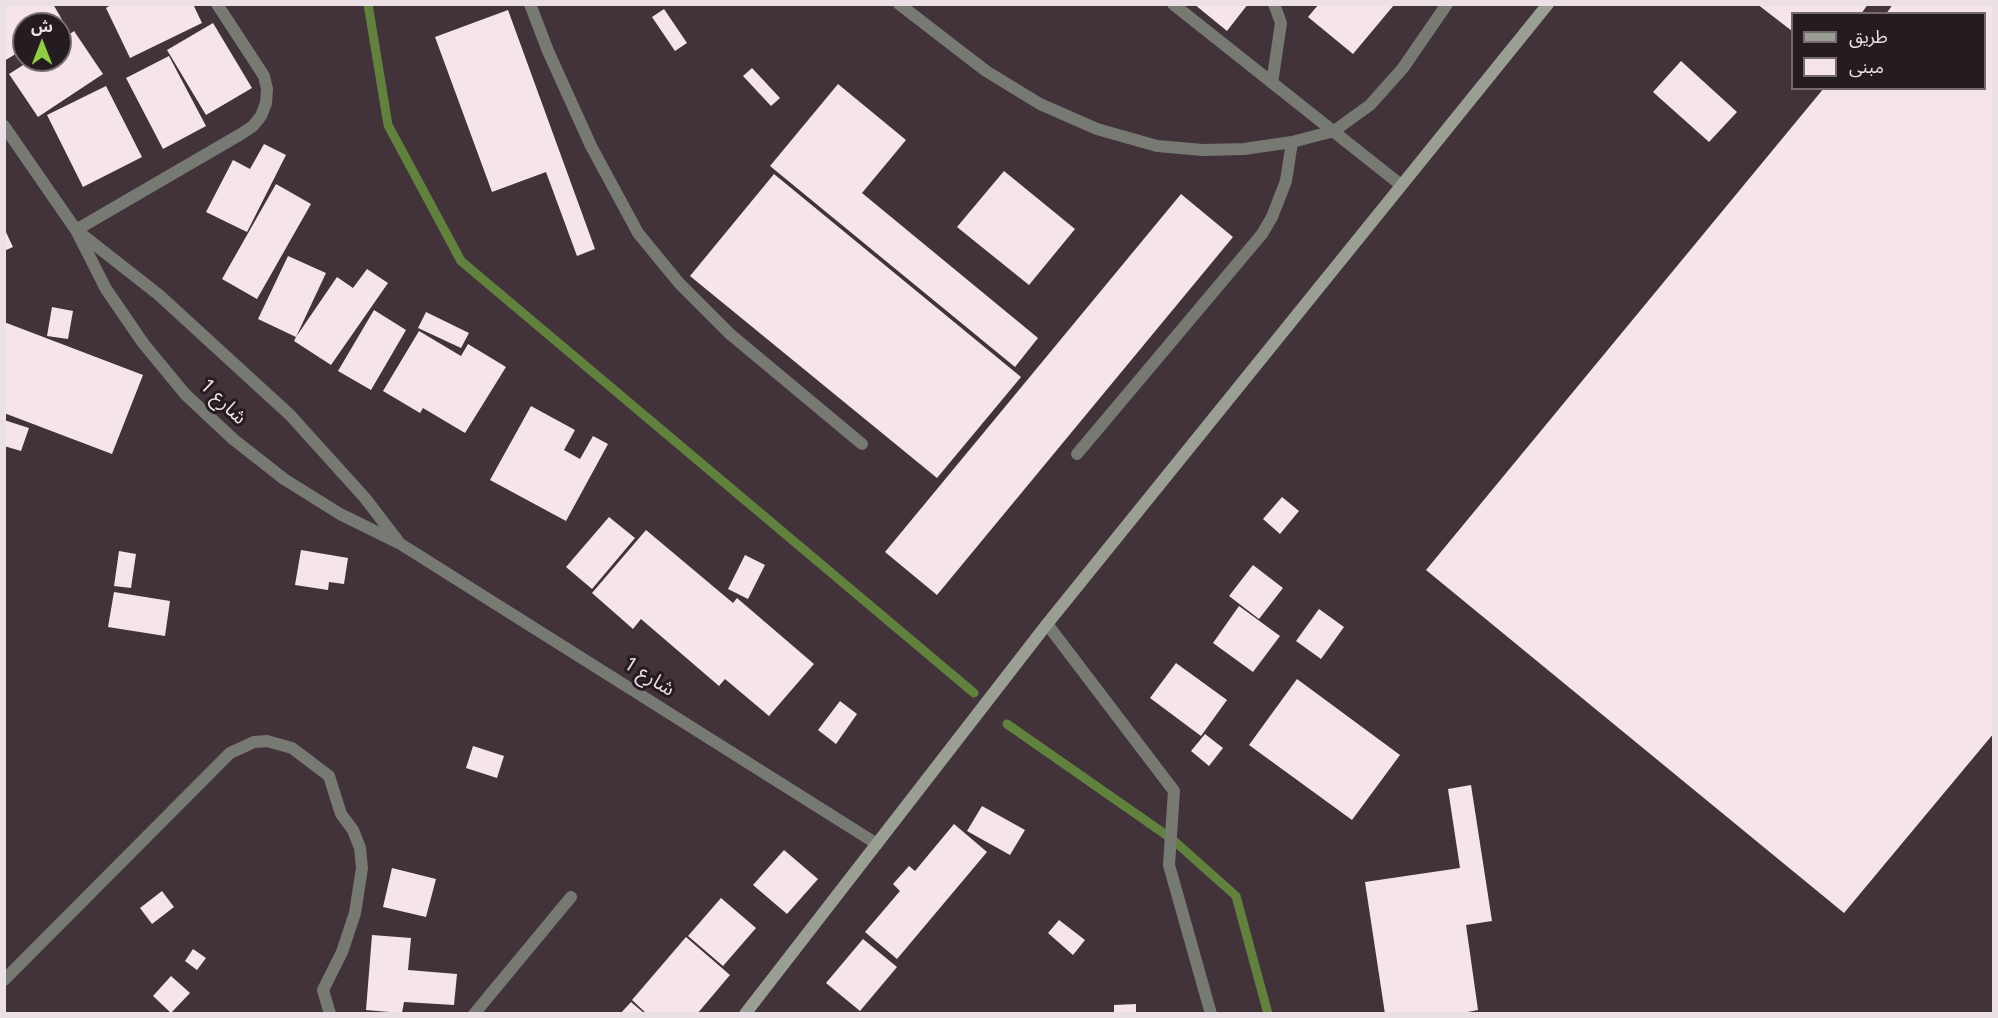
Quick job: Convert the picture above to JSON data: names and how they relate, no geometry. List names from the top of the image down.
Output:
{
  "streets": {
    "street": ["شارع 1"]
  },
  "legend": ["طريق", "مبنى"],
  "north": "top"
}
